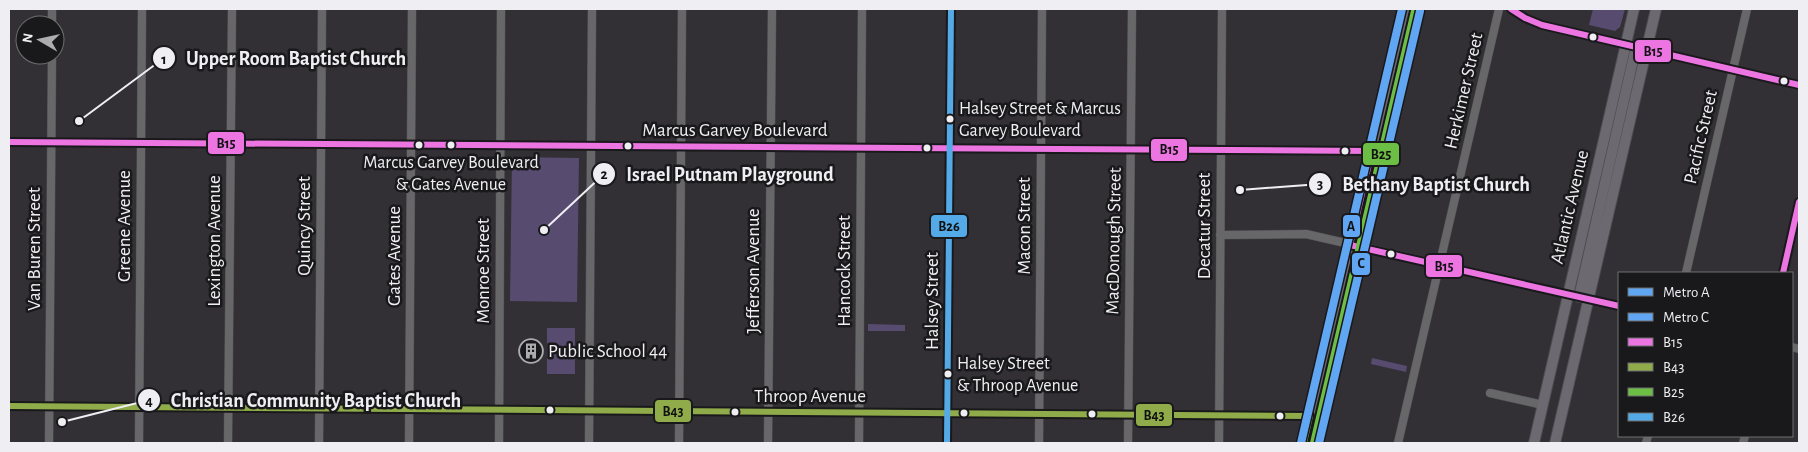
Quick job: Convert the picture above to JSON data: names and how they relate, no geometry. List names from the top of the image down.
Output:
{
  "streets": {
    "main road": ["Atlantic Avenue"],
    "street": [
      "Herkimer Street",
      "Marcus Garvey Boulevard",
      "Pacific Street",
      "Greene Avenue",
      "Quincy Street",
      "Macon Street",
      "Decatur Street",
      "Lexington Avenue",
      "MacDonough Street",
      "Van Buren Street",
      "Gates Avenue",
      "Monroe Street",
      "Jefferson Avenue",
      "Hancock Street",
      "Halsey Street",
      "Throop Avenue"
    ]
  },
  "crossings": [
    ["Marcus Garvey Boulevard", "Greene Avenue"],
    ["Marcus Garvey Boulevard", "Quincy Street"],
    ["Marcus Garvey Boulevard", "Macon Street"],
    ["Marcus Garvey Boulevard", "Decatur Street"],
    ["Marcus Garvey Boulevard", "Lexington Avenue"],
    ["Marcus Garvey Boulevard", "MacDonough Street"],
    ["Marcus Garvey Boulevard", "Van Buren Street"],
    ["Marcus Garvey Boulevard", "Gates Avenue"],
    ["Marcus Garvey Boulevard", "Monroe Street"],
    ["Marcus Garvey Boulevard", "Jefferson Avenue"],
    ["Marcus Garvey Boulevard", "Hancock Street"],
    ["Marcus Garvey Boulevard", "Halsey Street"],
    ["Greene Avenue", "Throop Avenue"],
    ["Quincy Street", "Throop Avenue"],
    ["Macon Street", "Throop Avenue"],
    ["Decatur Street", "Throop Avenue"],
    ["Lexington Avenue", "Throop Avenue"],
    ["MacDonough Street", "Throop Avenue"],
    ["Van Buren Street", "Throop Avenue"],
    ["Gates Avenue", "Throop Avenue"],
    ["Monroe Street", "Throop Avenue"],
    ["Jefferson Avenue", "Throop Avenue"],
    ["Hancock Street", "Throop Avenue"],
    ["Halsey Street", "Throop Avenue"]
  ],
  "places": {
    "other": [
      "Halsey Street & Marcus Garvey Boulevard",
      "Upper Room Baptist Church",
      "Marcus Garvey Boulevard & Gates Avenue",
      "Bethany Baptist Church",
      "Israel Putnam Playground",
      "Halsey Street & Throop Avenue",
      "Christian Community Baptist Church"
    ],
    "building": ["Public School 44"]
  },
  "lines": [
    "metro line A",
    "transit line B15",
    "transit line B26",
    "metro line C",
    "transit line B25",
    "transit line B43"
  ],
  "legend": [
    "Metro A",
    "Metro C",
    "B15",
    "B43",
    "B25",
    "B26"
  ],
  "north": "left"
}
